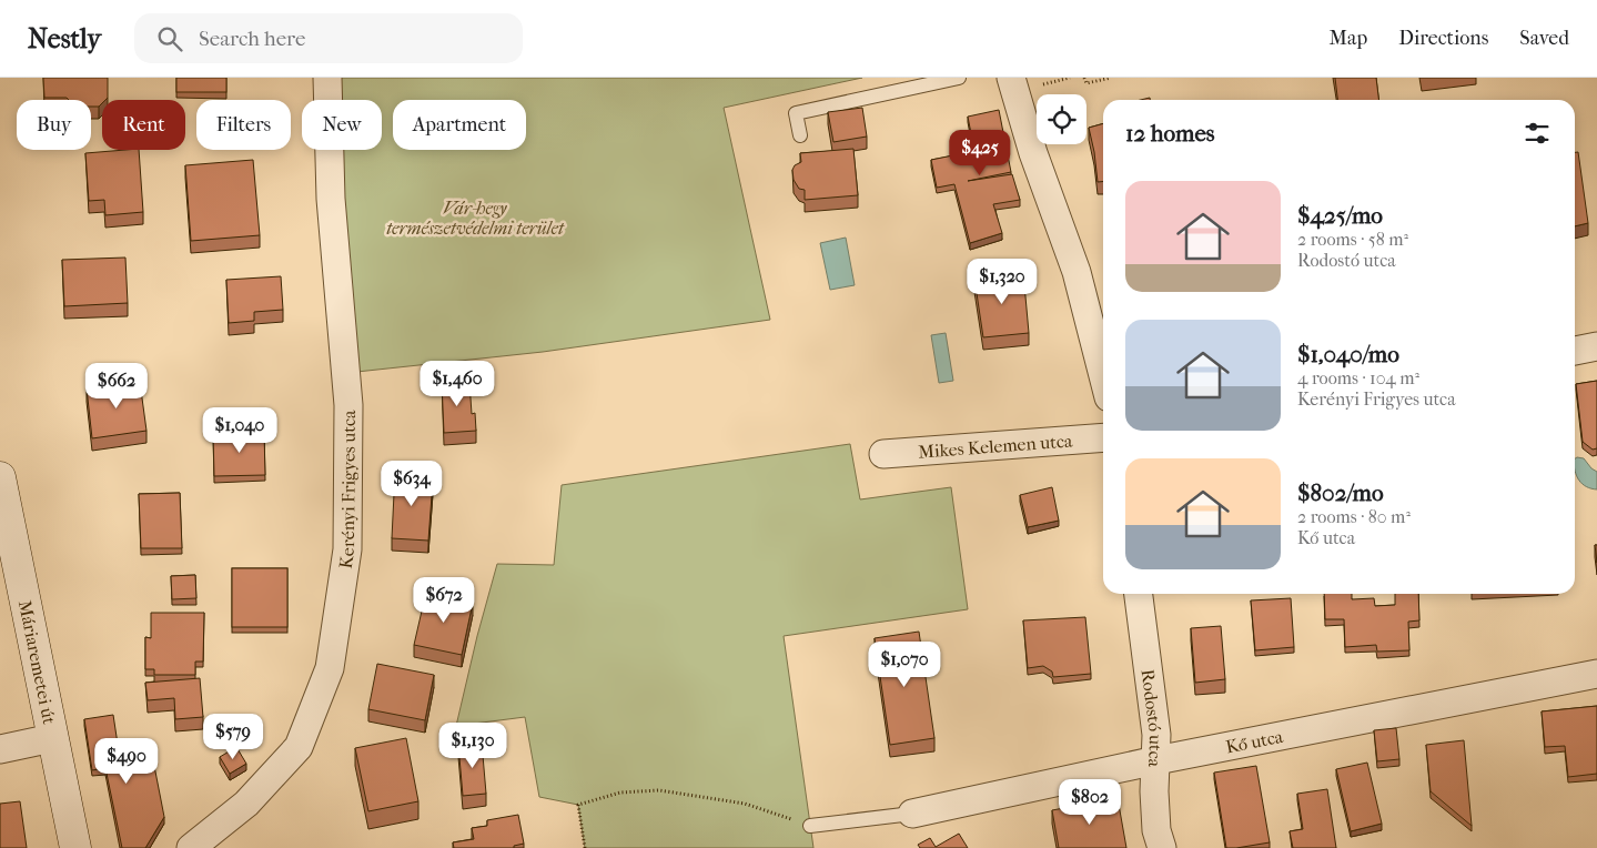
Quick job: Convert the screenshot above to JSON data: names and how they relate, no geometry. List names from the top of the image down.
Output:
{
  "streets": {
    "street": [
      "Mikes Kelemen utca",
      "Kerényi Frigyes utca",
      "Máriaremetei út",
      "Rodostó utca",
      "Kő utca"
    ]
  },
  "crossings": [
    ["Rodostó utca", "Kő utca"]
  ],
  "parks": ["Vár-hegy természetvédelmi terület"],
  "page": {
    "header": "Nestly",
    "search": "Search here",
    "nav": ["Map", "Directions", "Saved"],
    "chip": [
      "Buy",
      "Rent",
      "Filters",
      "New",
      "Apartment"
    ],
    "heading": "12 homes",
    "price": [
      "$425",
      "$1,320",
      "$1,460",
      "$662",
      "$1,040",
      "$634",
      "$672",
      "$1,070",
      "$579",
      "$1,130",
      "$490",
      "$802"
    ],
    "list": [
      {
        "name": "$425/mo",
        "note": "2 rooms · 58 m² · Rodostó utca"
      },
      {
        "name": "$1,040/mo",
        "note": "4 rooms · 104 m² · Kerényi Frigyes utca"
      },
      {
        "name": "$802/mo",
        "note": "2 rooms · 80 m² · Kő utca"
      }
    ]
  }
}
